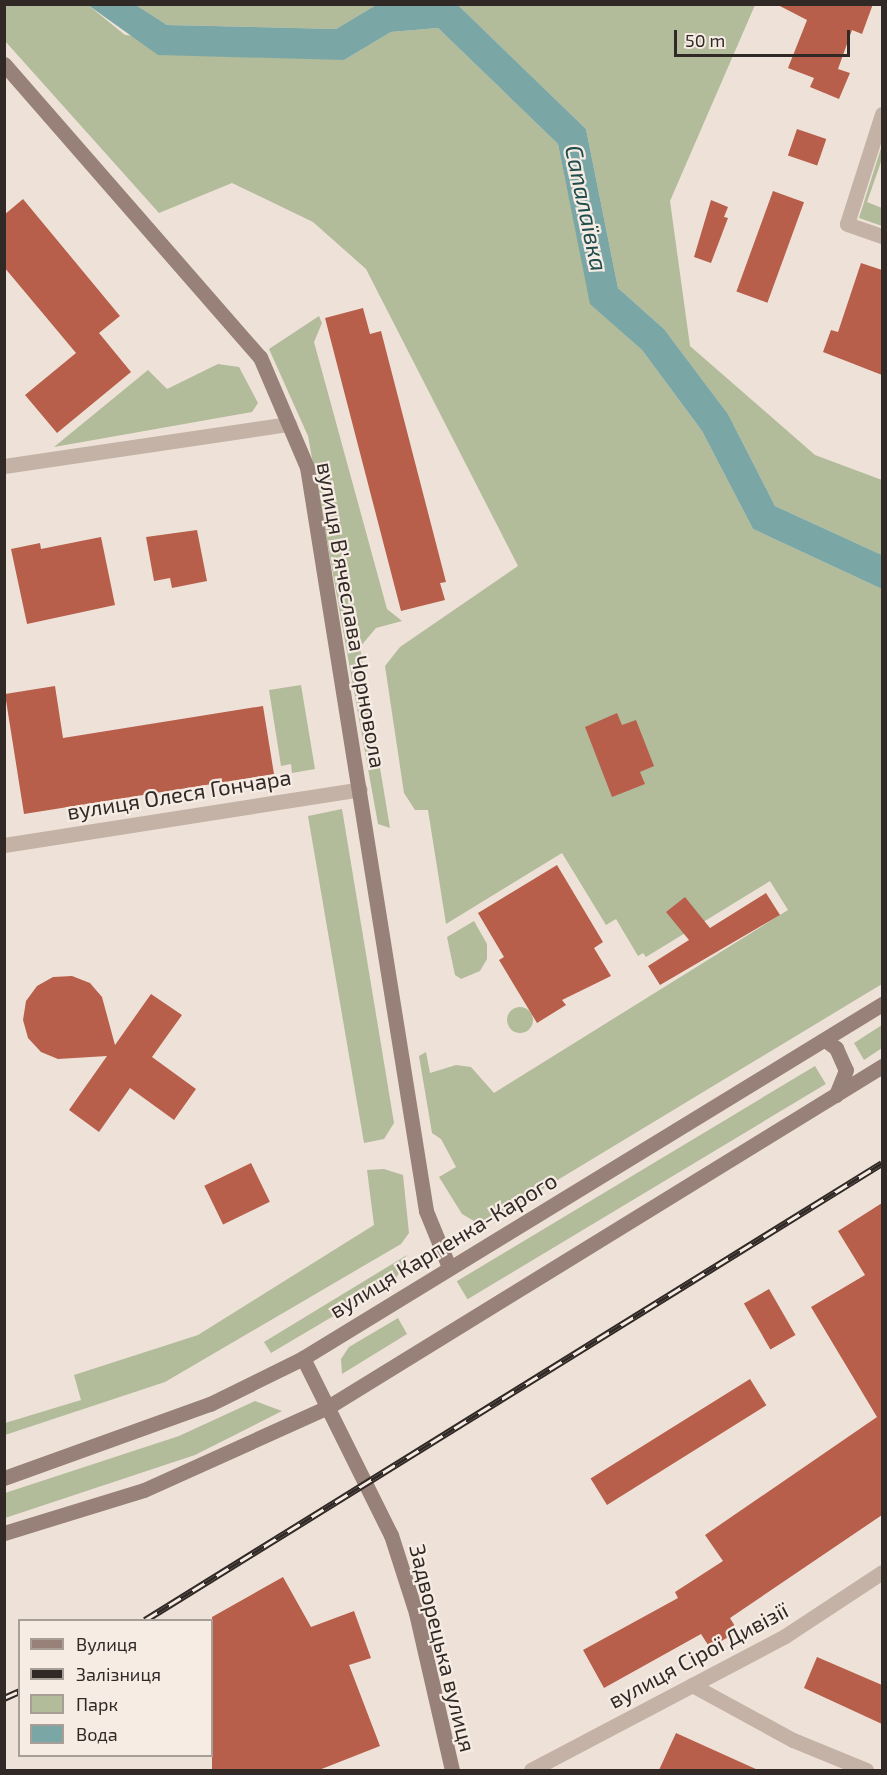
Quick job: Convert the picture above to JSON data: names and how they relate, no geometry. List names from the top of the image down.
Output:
{
  "streets": {
    "street": [
      "вулиця Вʼячеслава Чорновола",
      "вулиця Олеся Гончара",
      "вулиця Карпенка-Карого",
      "Задворецька вулиця",
      "вулиця Сірої Дивізії"
    ]
  },
  "crossings": [
    ["вулиця Вʼячеслава Чорновола", "вулиця Олеся Гончара"],
    ["вулиця Вʼячеслава Чорновола", "вулиця Карпенка-Карого"],
    ["вулиця Карпенка-Карого", "Задворецька вулиця"]
  ],
  "water": ["Сапалаївка"],
  "legend": [
    "Вулиця",
    "Залізниця",
    "Парк",
    "Вода"
  ],
  "scale_bar": "50 m"
}
